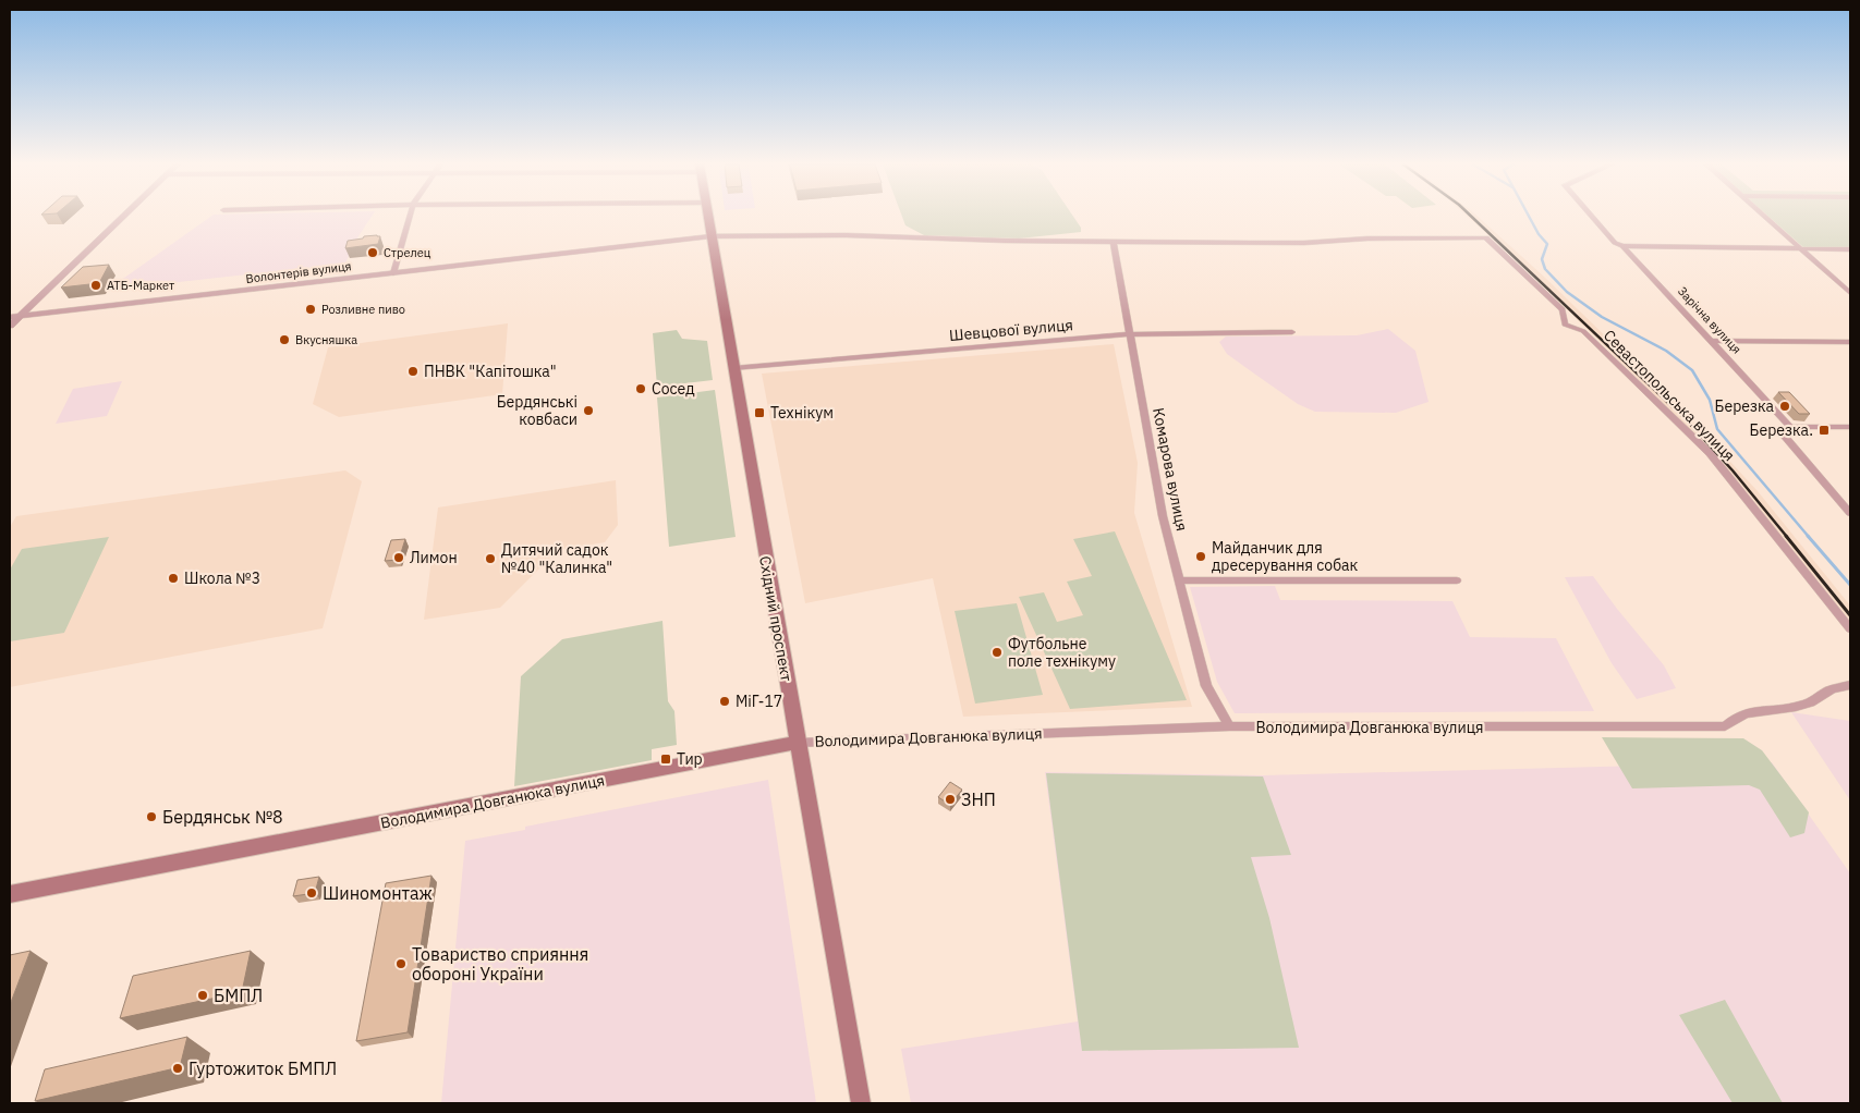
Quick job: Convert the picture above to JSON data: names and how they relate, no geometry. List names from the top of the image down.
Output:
{
  "streets": {
    "main road": ["Східний проспект", "Володимира Довганюка вулиця"],
    "street": [
      "Волонтерів вулиця",
      "Зарічна вулиця",
      "Шевцової вулиця",
      "Севастопольська вулиця",
      "Комарова вулиця"
    ]
  },
  "crossings": [
    ["Волонтерів вулиця", "Севастопольська вулиця"],
    ["Волонтерів вулиця", "Комарова вулиця"],
    ["Волонтерів вулиця", "Східний проспект"],
    ["Шевцової вулиця", "Комарова вулиця"],
    ["Шевцової вулиця", "Східний проспект"],
    ["Комарова вулиця", "Володимира Довганюка вулиця"],
    ["Східний проспект", "Володимира Довганюка вулиця"]
  ],
  "places": {
    "other": [
      "Стрелец",
      "АТБ-Маркет",
      "Розливне пиво",
      "Вкусняшка",
      "ПНВК \"Капітошка\"",
      "Сосед",
      "Березка",
      "Бердянські ковбаси",
      "Майданчик для дресерування собак",
      "Лимон",
      "Дитячий садок №40 \"Калинка\"",
      "Школа №3",
      "Футбольне поле технікуму",
      "МіГ-17",
      "ЗНП",
      "Бердянськ №8",
      "Шиномонтаж",
      "Товариство сприяння обороні України",
      "БМПЛ",
      "Гуртожиток БМПЛ"
    ],
    "transit": ["Технікум", "Березка.", "Тир"]
  }
}
